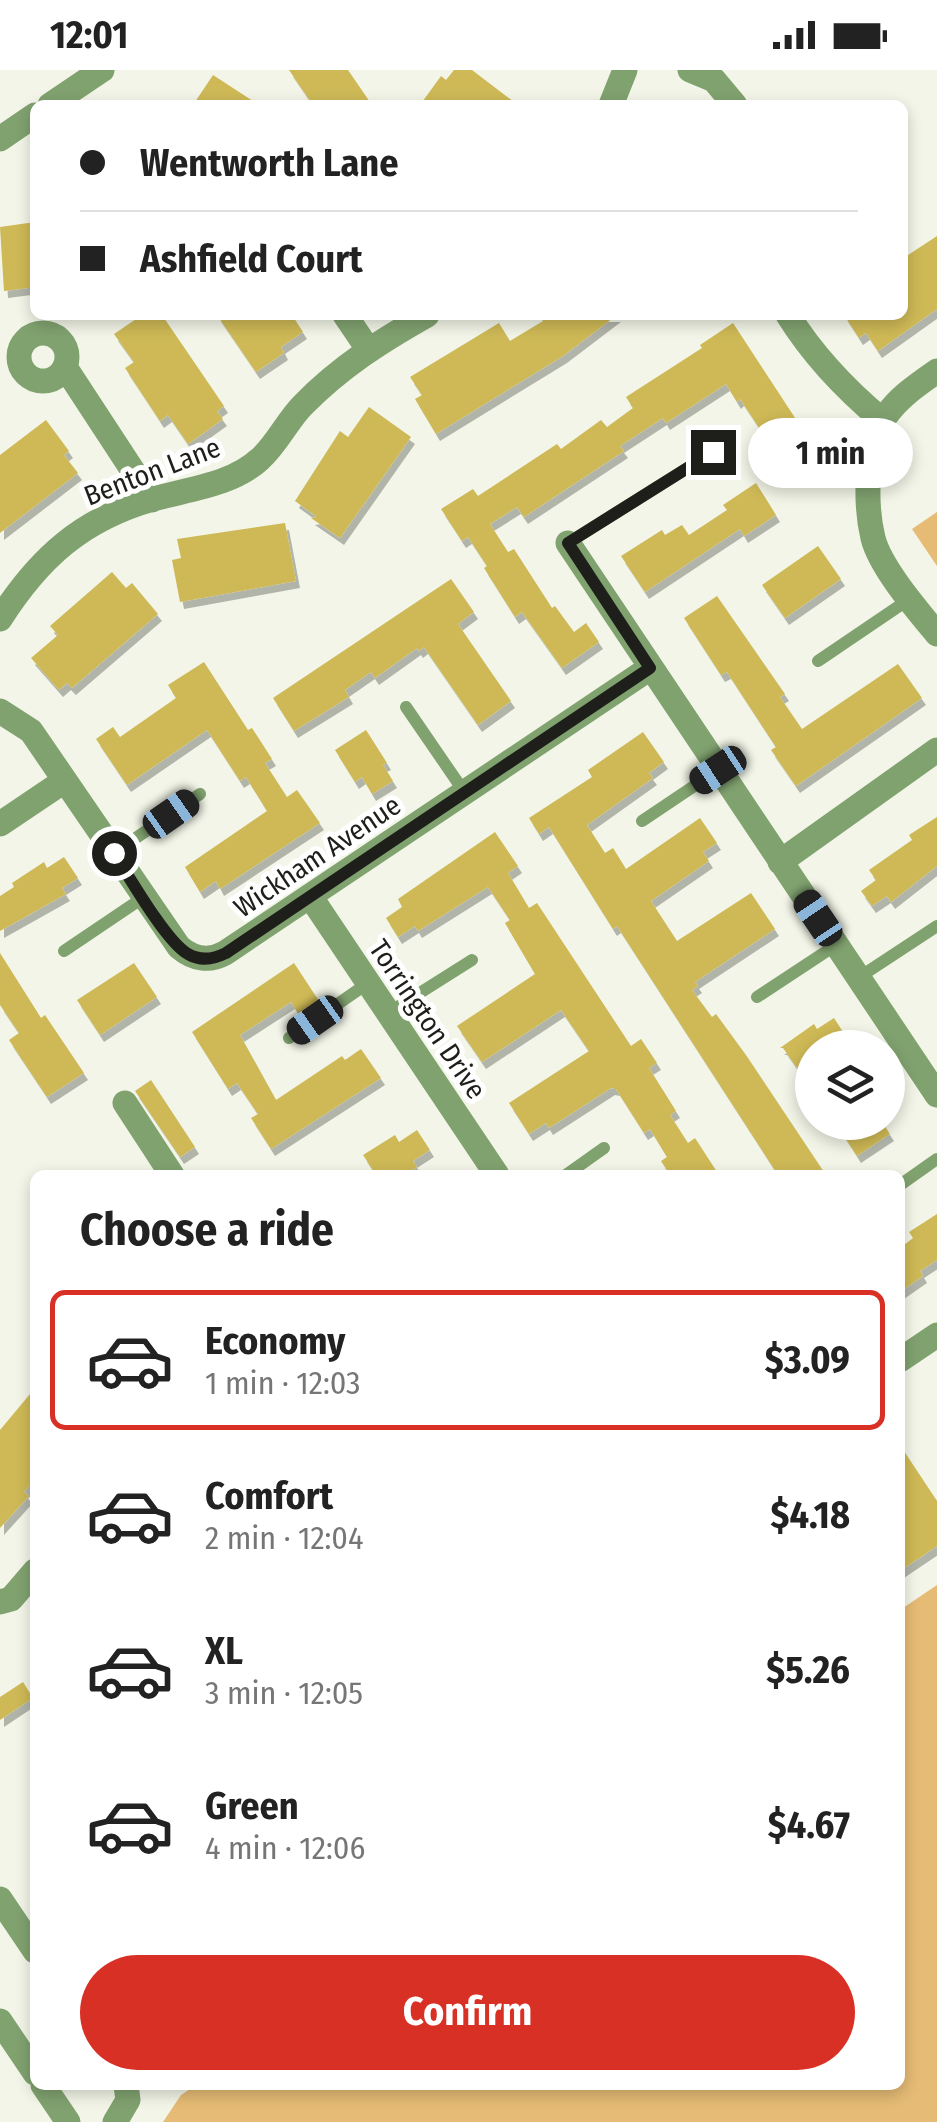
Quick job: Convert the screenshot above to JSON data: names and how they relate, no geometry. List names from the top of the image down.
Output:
{
  "streets": {
    "street": ["Benton Lane", "Wickham Avenue", "Torrington Drive"]
  },
  "crossings": [
    ["Wickham Avenue", "Torrington Drive"]
  ],
  "page": {
    "status": "12:01",
    "banner": ["Wentworth Lane", "Ashfield Court"],
    "bubble": "1 min",
    "heading": "Choose a ride",
    "list": [
      {
        "name": "Economy",
        "note": "1 min · 12:03",
        "value": "$3.09"
      },
      {
        "name": "Comfort",
        "note": "2 min · 12:04",
        "value": "$4.18"
      },
      {
        "name": "XL",
        "note": "3 min · 12:05",
        "value": "$5.26"
      },
      {
        "name": "Green",
        "note": "4 min · 12:06",
        "value": "$4.67"
      }
    ],
    "buttons": "Confirm"
  }
}
